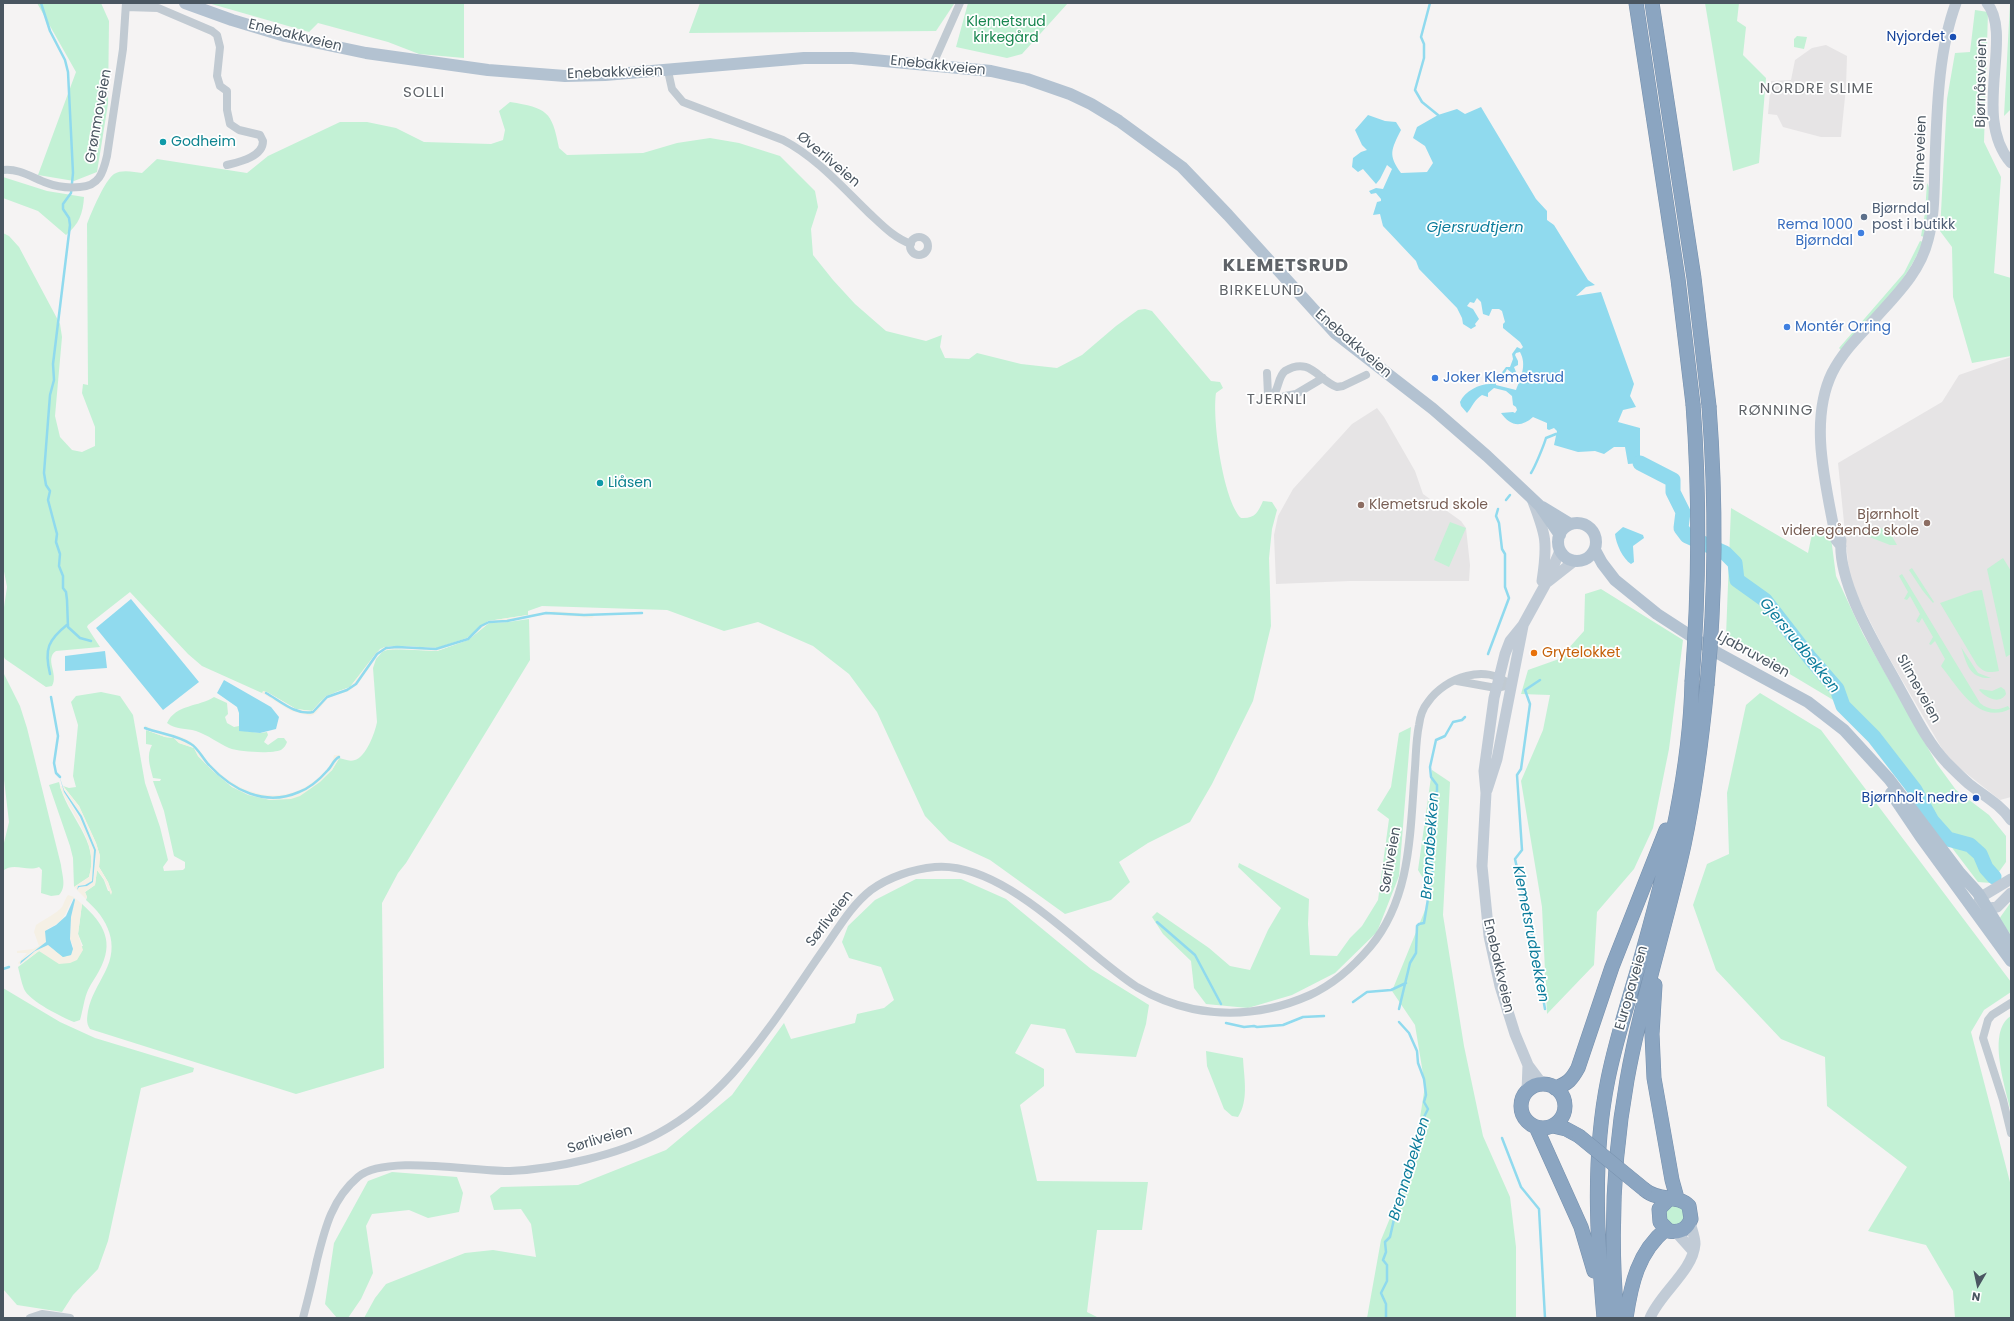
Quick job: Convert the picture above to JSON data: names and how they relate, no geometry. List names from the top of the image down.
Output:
{
  "streets": {
    "highway": ["Europaveien"],
    "main road": ["Enebakkveien", "Ljabruveien"],
    "street": [
      "Bjørnåsveien",
      "Grønmoveien",
      "Slimeveien",
      "Øverliveien",
      "Sørliveien"
    ]
  },
  "crossings": [
    ["Enebakkveien", "Øverliveien"],
    ["Enebakkveien", "Ljabruveien"],
    ["Enebakkveien", "Sørliveien"]
  ],
  "districts": [
    "NORDRE SLIME",
    "SOLLI",
    "KLEMETSRUD",
    "BIRKELUND",
    "TJERNLI",
    "RØNNING"
  ],
  "water": [
    "Gjersrudtjern",
    "Gjersrudbekken",
    "Brennabekken",
    "Klemetsrudbekken"
  ],
  "parks": ["Klemetsrud kirkegård"],
  "places": [
    "Nyjordet",
    "Godheim",
    "Bjørndal post i butikk",
    "Rema 1000 Bjørndal",
    "Montér Orring",
    "Joker Klemetsrud",
    "Liåsen",
    "Klemetsrud skole",
    "Bjørnholt videregående skole",
    "Grytelokket",
    "Bjørnholt nedre"
  ],
  "north": "bottom"
}
